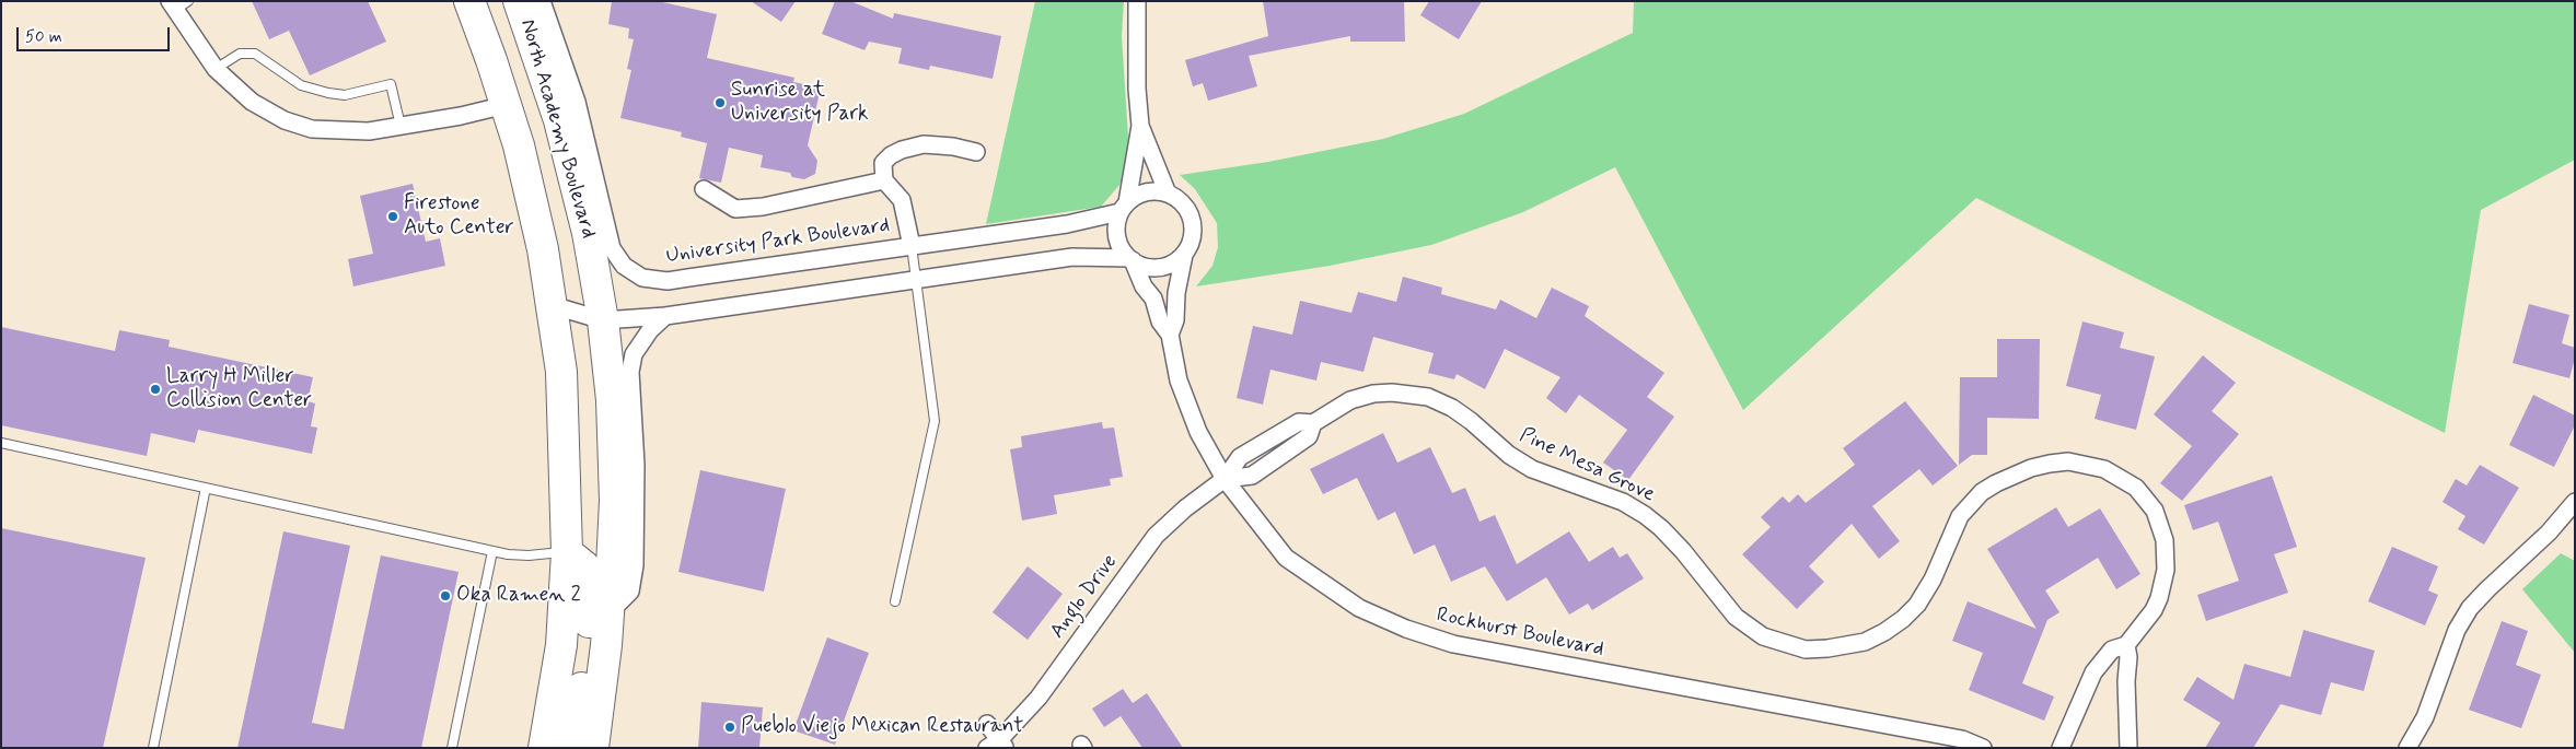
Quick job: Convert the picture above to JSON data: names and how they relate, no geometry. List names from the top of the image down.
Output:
{
  "streets": {
    "highway": ["North Academy Boulevard"],
    "street": [
      "University Park Boulevard",
      "Pine Mesa Grove",
      "Anglo Drive",
      "Rockhurst Boulevard"
    ]
  },
  "crossings": [
    ["University Park Boulevard", "Rockhurst Boulevard"],
    ["Pine Mesa Grove", "Anglo Drive"],
    ["Pine Mesa Grove", "Rockhurst Boulevard"],
    ["Anglo Drive", "Rockhurst Boulevard"]
  ],
  "places": [
    "Sunrise at University Park",
    "Firestone Auto Center",
    "Larry H Miller Collision Center",
    "Oka Ramen 2",
    "Pueblo Viejo Mexican Restaurant"
  ],
  "scale_bar": "50 m"
}
